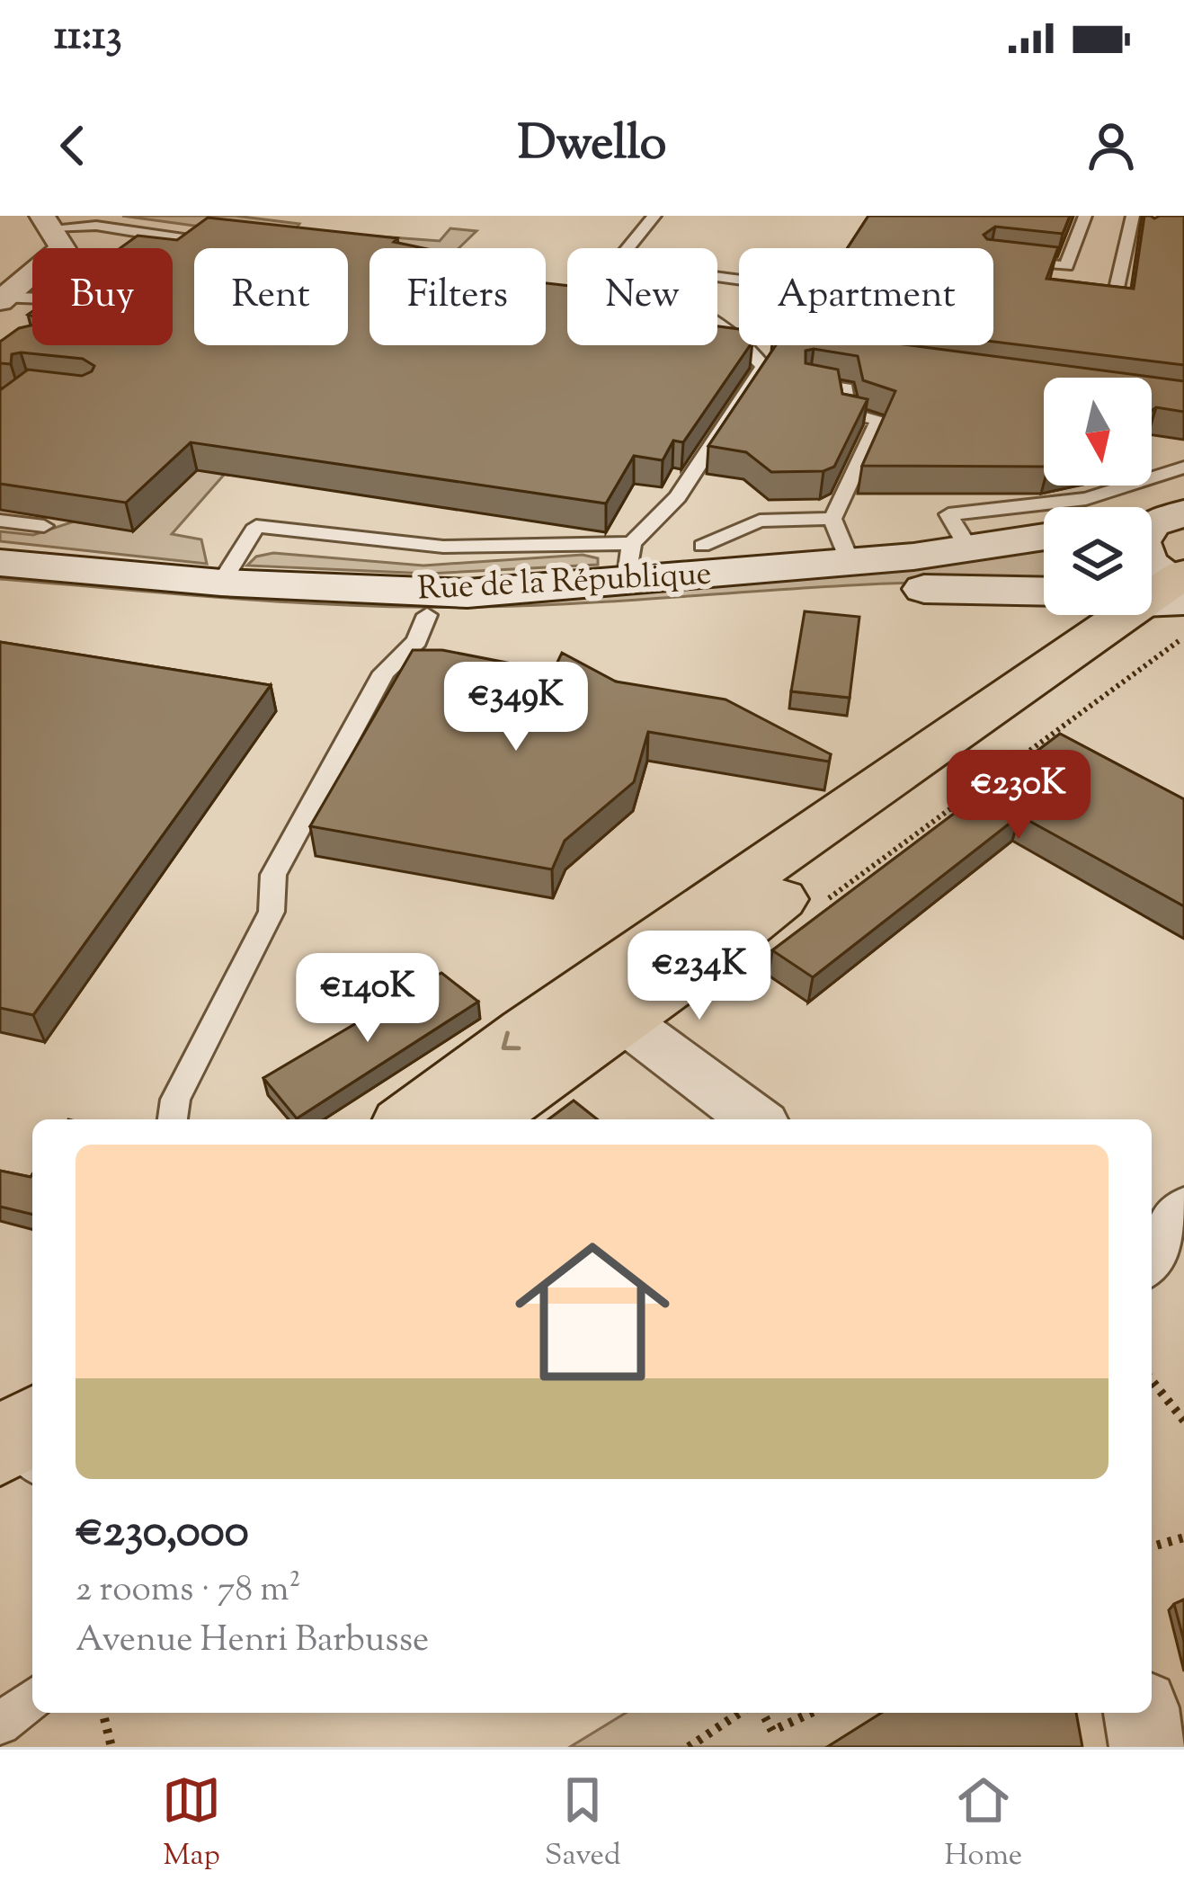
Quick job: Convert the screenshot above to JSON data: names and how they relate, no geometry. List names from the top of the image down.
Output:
{
  "streets": {
    "main road": ["Rue de la République"]
  },
  "north": "bottom",
  "page": {
    "status": "11:13",
    "header": "Dwello",
    "chip": [
      "Buy",
      "Rent",
      "Filters",
      "New",
      "Apartment"
    ],
    "price": [
      "€349K",
      "€230K",
      "€234K",
      "€140K"
    ],
    "list": [
      {
        "name": "€230,000",
        "note": "2 rooms · 78 m² · Avenue Henri Barbusse"
      }
    ],
    "tabs": ["Map", "Saved", "Home"]
  }
}
